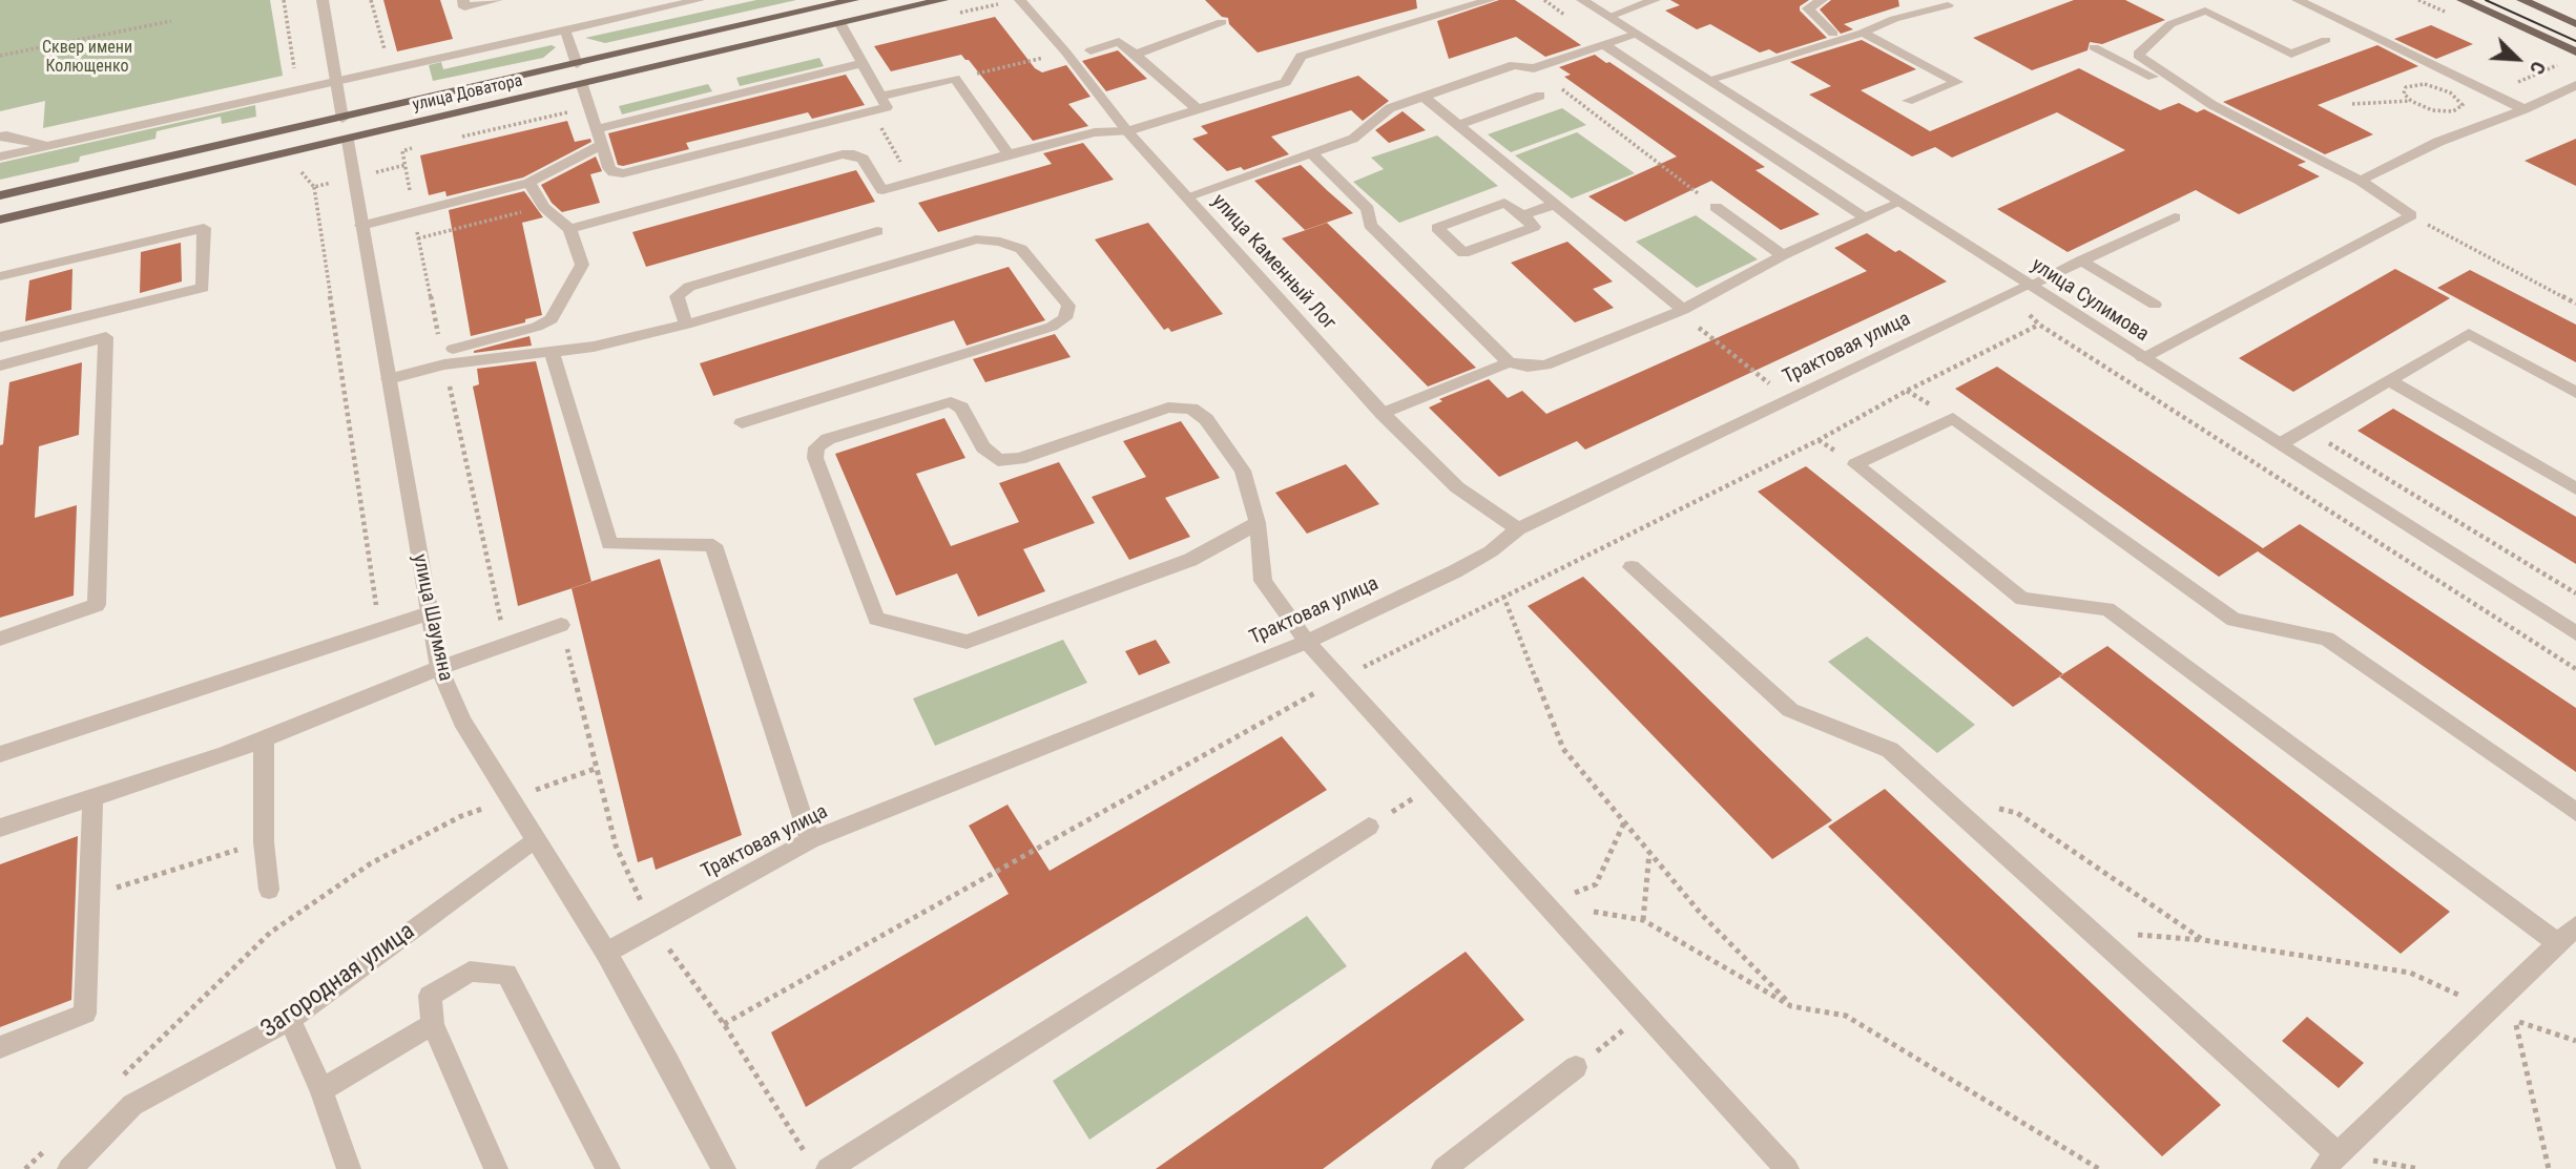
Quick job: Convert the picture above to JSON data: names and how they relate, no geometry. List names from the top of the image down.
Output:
{
  "streets": {
    "main road": ["улица Доватора", "улица Шаумяна"],
    "street": [
      "улица Каменный Лог",
      "улица Сулимова",
      "Трактовая улица",
      "Загородная улица"
    ]
  },
  "crossings": [
    ["улица Доватора", "улица Шаумяна"],
    ["улица Каменный Лог", "Трактовая улица"],
    ["улица Сулимова", "Трактовая улица"],
    ["Трактовая улица", "улица Шаумяна"],
    ["улица Шаумяна", "Загородная улица"]
  ],
  "parks": ["Сквер имени Колющенко"],
  "north": "bottom right"
}
